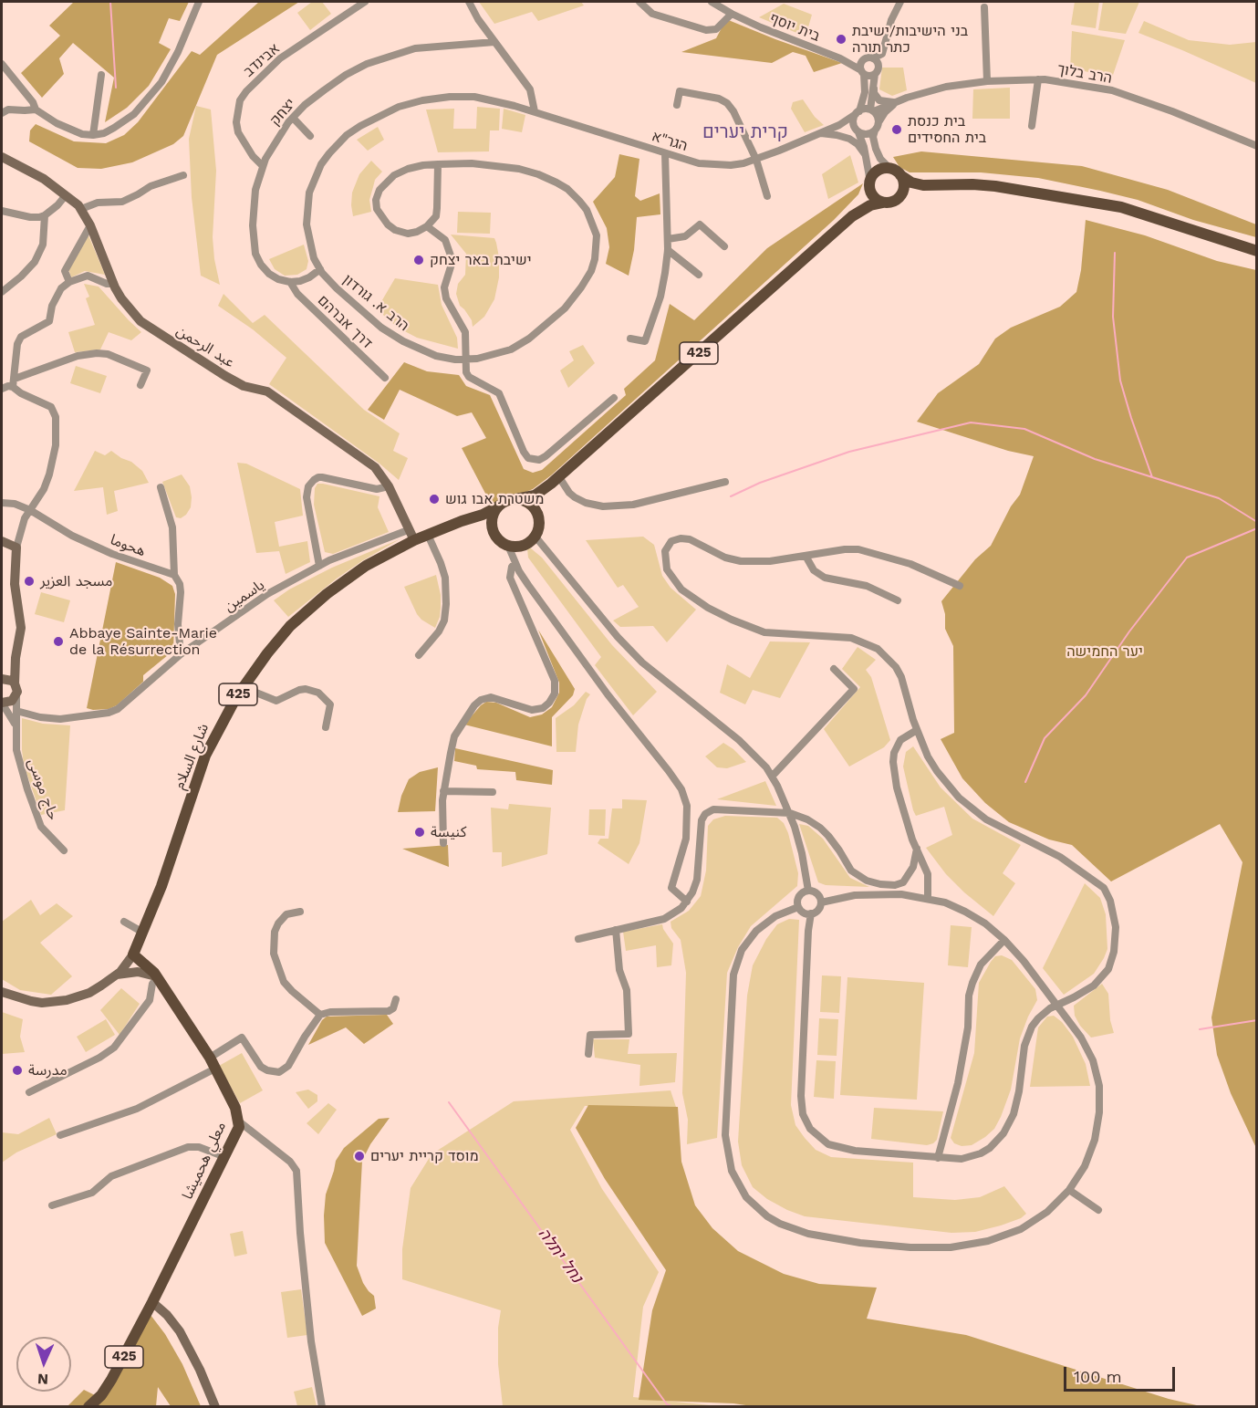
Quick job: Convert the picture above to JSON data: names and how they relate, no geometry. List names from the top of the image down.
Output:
{
  "streets": {
    "main road": ["425", "شارع السلام", "معلي هحميشا"],
    "street": [
      "בית יוסף",
      "אבינדב",
      "הרב בלוך",
      "יצחק",
      "הגר\"א",
      "הרב א. גורדון",
      "דרך אברהם",
      "عبد الرحمن",
      "هحوما",
      "ياسمين",
      "حاج موسى"
    ]
  },
  "crossings": [
    ["אבינדב", "יצחק"],
    ["הרב בלוך", "הגר\"א"],
    ["יצחק", "דרך אברהם"],
    ["הגר\"א", "הרב א. גורדון"],
    ["عبد الرحمن", "ياسمين"],
    ["عبد الرحمن", "شارع السلام"],
    ["425", "شارع السلام"],
    ["425", "معلي هحميشا"],
    ["ياسمين", "حاج موسى"],
    ["شارع السلام", "معلي هحميشا"]
  ],
  "districts": ["קרית יערים"],
  "water": ["נחל יתלה"],
  "parks": ["יער החמישה"],
  "places": [
    "בני הישיבות/ישיבת כתר תורה",
    "בית כנסת בית החסידים",
    "ישיבת באר יצחק",
    "משטרת אבו גוש",
    "مسجد العزير",
    "Abbaye Sainte-Marie de la Résurrection",
    "كنيسة",
    "مدرسة",
    "מוסד קריית יערים"
  ],
  "scale_bar": "100 m",
  "north": "bottom"
}
